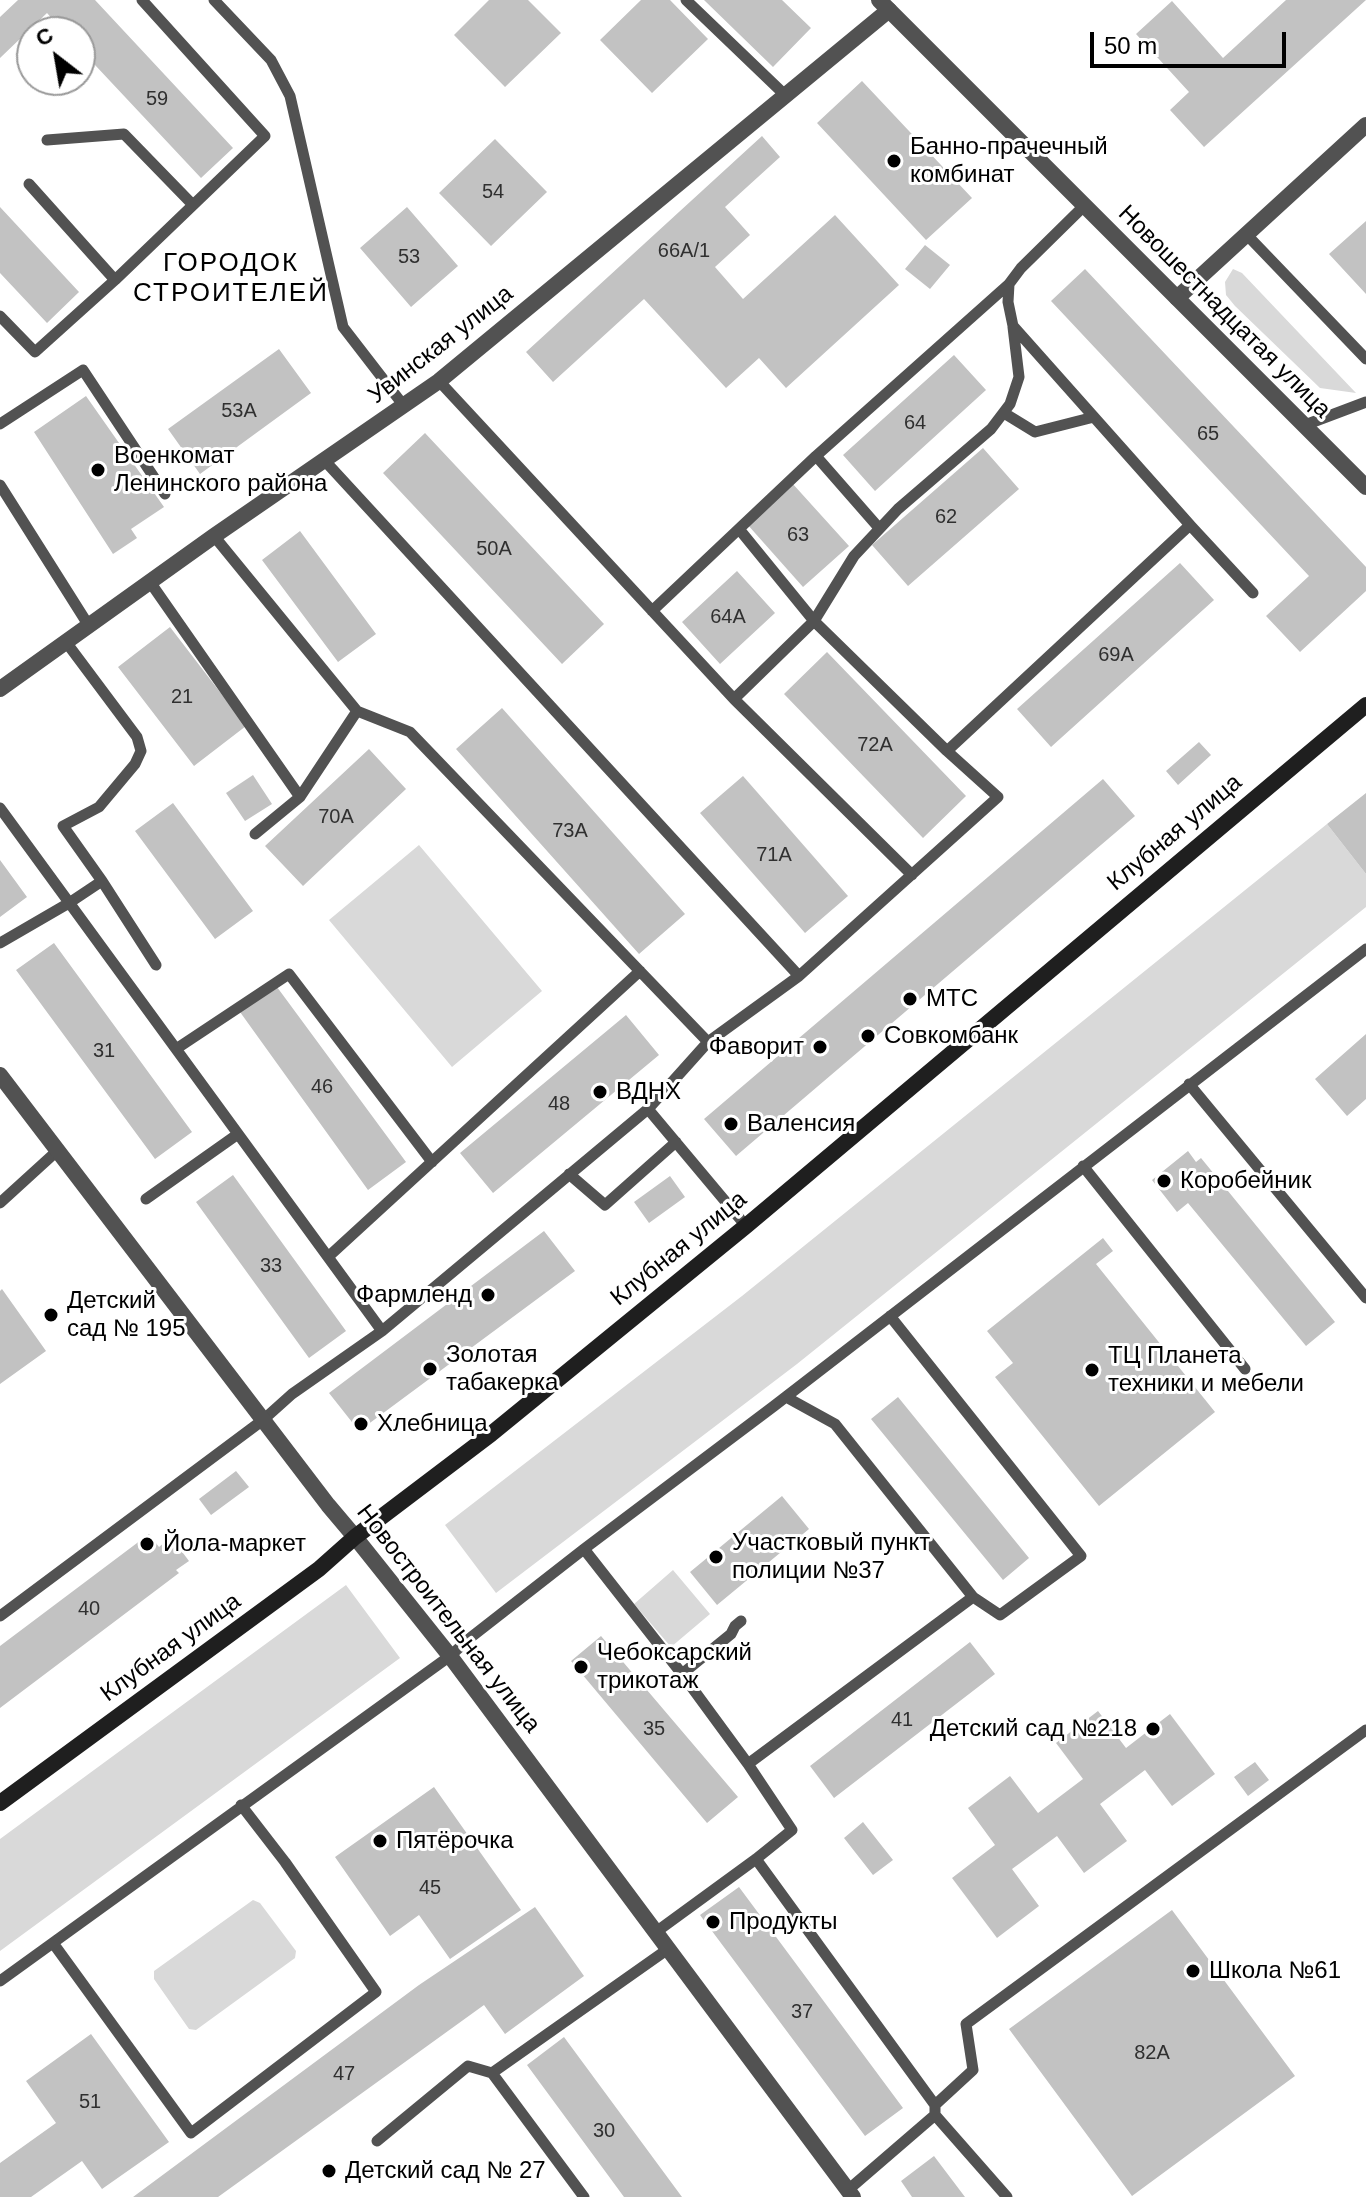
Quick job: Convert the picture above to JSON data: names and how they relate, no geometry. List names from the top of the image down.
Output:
{
  "streets": {
    "main road": ["Клубная улица"],
    "street": ["Новошестнадцатая улица", "Увинская улица", "Новостроительная улица"]
  },
  "crossings": [
    ["Новошестнадцатая улица", "Увинская улица"],
    ["Клубная улица", "Новостроительная улица"]
  ],
  "districts": ["ГОРОДОК СТРОИТЕЛЕЙ"],
  "places": [
    "Банно-прачечный комбинат",
    "Военкомат Ленинского района",
    "МТС",
    "Совкомбанк",
    "Фаворит",
    "ВДНХ",
    "Валенсия",
    "Коробейник",
    "Фармленд",
    "Детский сад № 195",
    "Золотая табакерка",
    "ТЦ Планета техники и мебели",
    "Хлебница",
    "Йола-маркет",
    "Участковый пункт полиции №37",
    "Чебоксарский трикотаж",
    "Детский сад №218",
    "Пятёрочка",
    "Продукты",
    "Школа №61",
    "Детский сад № 27"
  ],
  "house_numbers": [
    "59",
    "54",
    "66А/1",
    "53",
    "53А",
    "64",
    "65",
    "62",
    "63",
    "50А",
    "64А",
    "69А",
    "21",
    "72А",
    "70А",
    "73А",
    "71А",
    "31",
    "46",
    "48",
    "33",
    "40",
    "41",
    "35",
    "45",
    "37",
    "82А",
    "47",
    "51",
    "30"
  ],
  "scale_bar": "50 m",
  "north": "top left"
}
